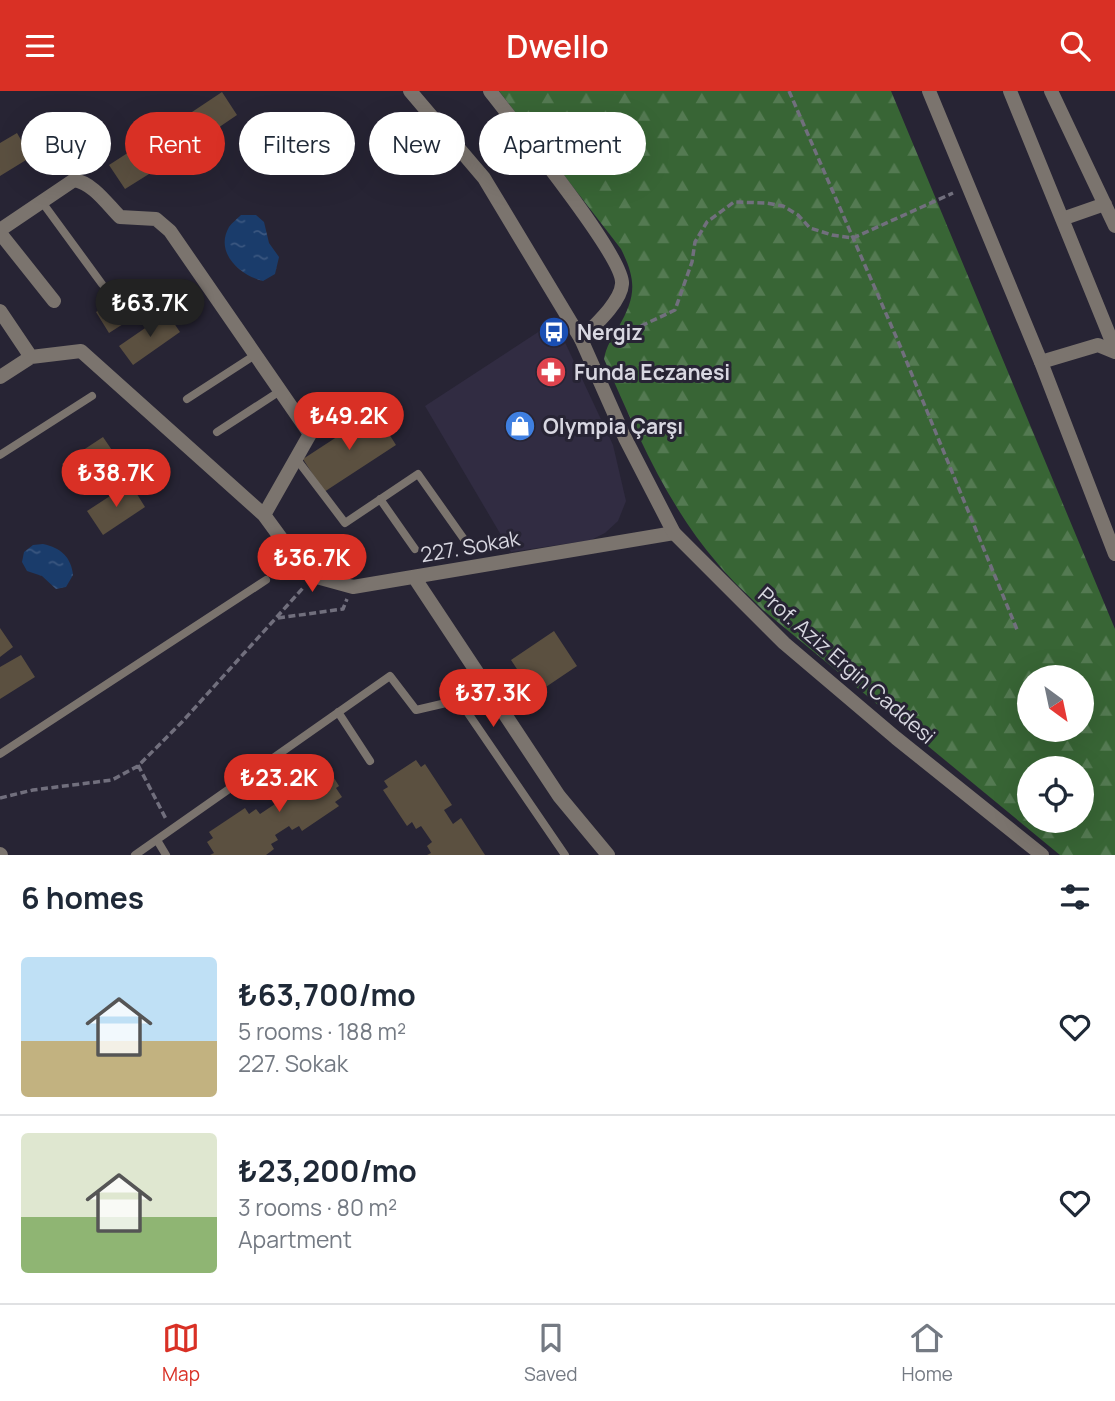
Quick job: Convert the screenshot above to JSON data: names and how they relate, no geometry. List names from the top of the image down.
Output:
{
  "streets": {
    "street": ["227. Sokak", "Prof. Aziz Ergin Caddesi"]
  },
  "crossings": [
    ["227. Sokak", "Prof. Aziz Ergin Caddesi"]
  ],
  "places": {
    "bus stop": ["Nergiz"],
    "pharmacy": ["Funda Eczanesi"],
    "shop": ["Olympia Çarşı"]
  },
  "north": "bottom right",
  "page": {
    "header": "Dwello",
    "chip": [
      "Buy",
      "Rent",
      "Filters",
      "New",
      "Apartment"
    ],
    "price": [
      "₺63.7K",
      "₺49.2K",
      "₺38.7K",
      "₺36.7K",
      "₺37.3K",
      "₺23.2K"
    ],
    "heading": "6 homes",
    "list": [
      {
        "name": "₺63,700/mo",
        "note": "5 rooms · 188 m² · 227. Sokak"
      },
      {
        "name": "₺23,200/mo",
        "note": "3 rooms · 80 m² · Apartment"
      }
    ],
    "tabs": ["Map", "Saved", "Home"]
  }
}
